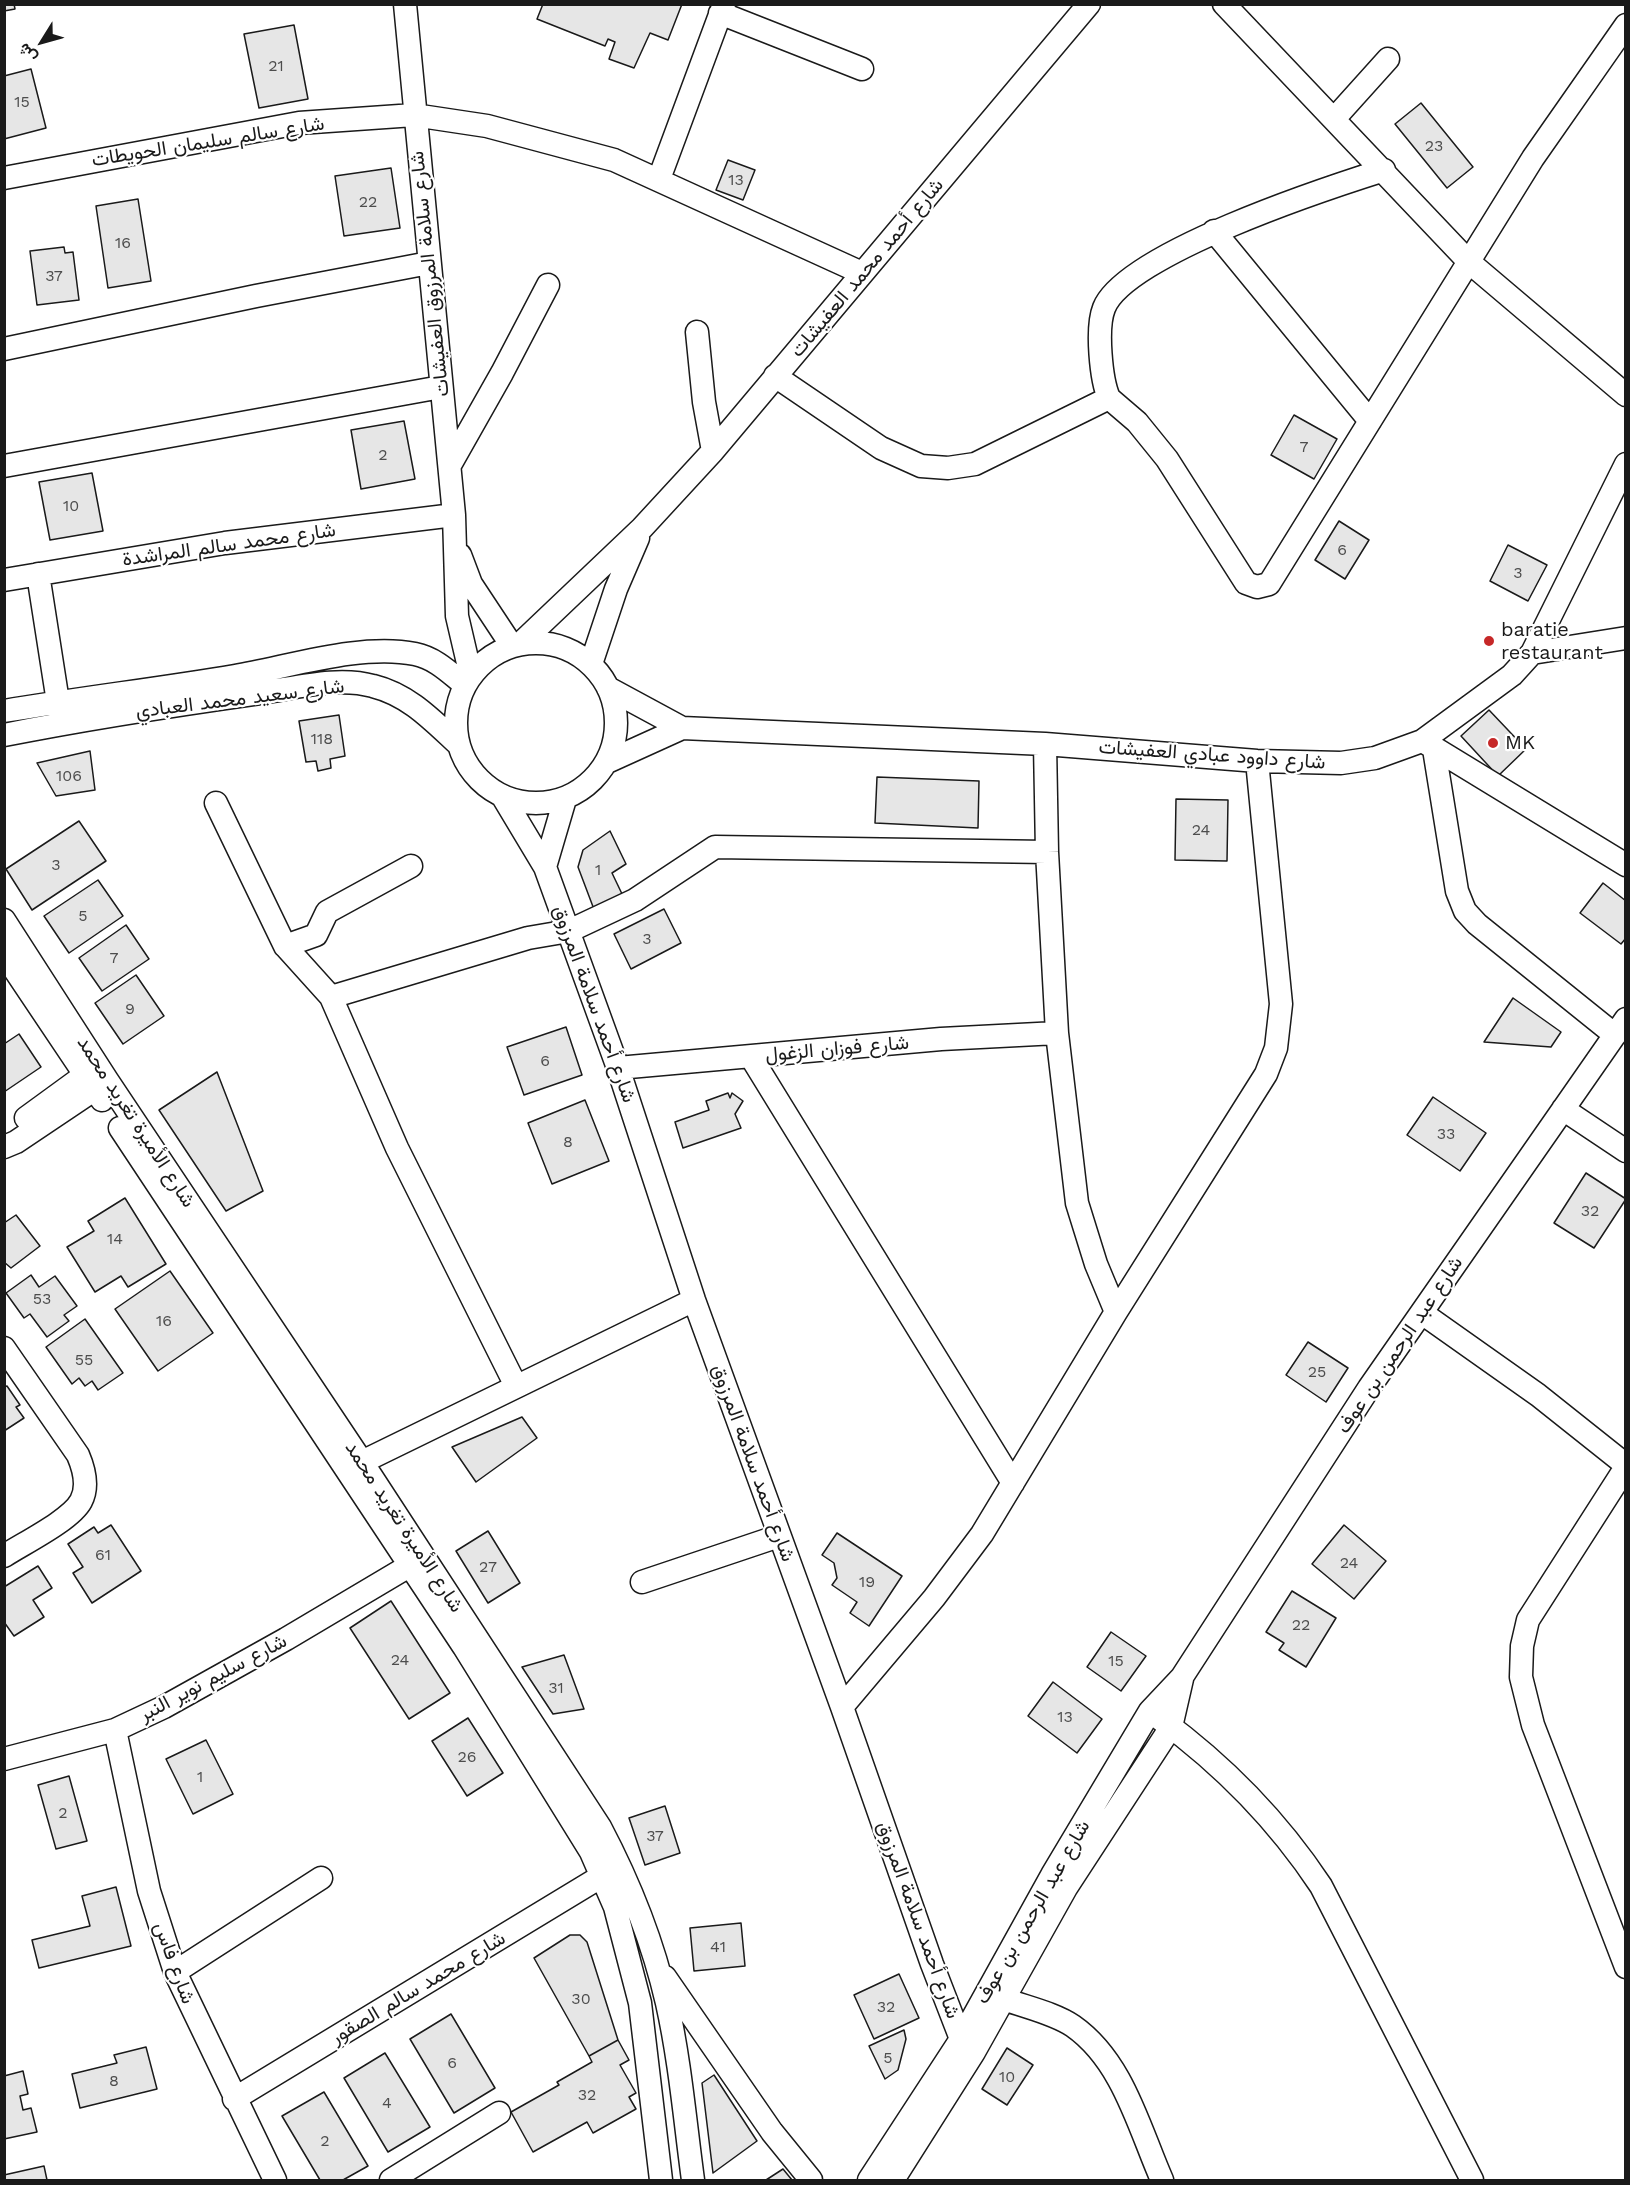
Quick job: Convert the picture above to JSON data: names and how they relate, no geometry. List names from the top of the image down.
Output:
{
  "streets": {
    "street": [
      "شارع سالم سليمان الحويطات",
      "شارع أحمد محمد العفيشات",
      "شارع سلامة المرزوق العفيشات",
      "شارع محمد سالم المراشدة",
      "شارع سعيد محمد العبادي",
      "شارع داوود عبادي العفيشات",
      "شارع أحمد سلامة المرزوق",
      "شارع فوزان الزغول",
      "شارع الأميرة تغريد محمد",
      "شارع عبد الرحمن بن عوف",
      "شارع سليم نوير النبر",
      "شارع فاس",
      "شارع محمد سالم الصقور"
    ]
  },
  "crossings": [
    ["شارع سالم سليمان الحويطات", "شارع أحمد محمد العفيشات"],
    ["شارع سالم سليمان الحويطات", "شارع سلامة المرزوق العفيشات"],
    ["شارع أحمد محمد العفيشات", "شارع سلامة المرزوق العفيشات"],
    ["شارع أحمد محمد العفيشات", "شارع سعيد محمد العبادي"],
    ["شارع أحمد محمد العفيشات", "شارع داوود عبادي العفيشات"],
    ["شارع أحمد محمد العفيشات", "شارع أحمد سلامة المرزوق"],
    ["شارع سلامة المرزوق العفيشات", "شارع محمد سالم المراشدة"],
    ["شارع سلامة المرزوق العفيشات", "شارع سعيد محمد العبادي"],
    ["شارع سلامة المرزوق العفيشات", "شارع داوود عبادي العفيشات"],
    ["شارع سلامة المرزوق العفيشات", "شارع أحمد سلامة المرزوق"],
    ["شارع سعيد محمد العبادي", "شارع داوود عبادي العفيشات"],
    ["شارع سعيد محمد العبادي", "شارع أحمد سلامة المرزوق"],
    ["شارع داوود عبادي العفيشات", "شارع أحمد سلامة المرزوق"],
    ["شارع أحمد سلامة المرزوق", "شارع فوزان الزغول"],
    ["شارع أحمد سلامة المرزوق", "شارع عبد الرحمن بن عوف"],
    ["شارع الأميرة تغريد محمد", "شارع سليم نوير النبر"],
    ["شارع الأميرة تغريد محمد", "شارع محمد سالم الصقور"],
    ["شارع سليم نوير النبر", "شارع فاس"],
    ["شارع فاس", "شارع محمد سالم الصقور"]
  ],
  "places": ["baratie restaurant", "MK"],
  "house_numbers": [
    "21",
    "15",
    "23",
    "13",
    "22",
    "16",
    "37",
    "7",
    "2",
    "10",
    "6",
    "3",
    "118",
    "106",
    "24",
    "3",
    "1",
    "5",
    "3",
    "7",
    "9",
    "6",
    "33",
    "8",
    "32",
    "14",
    "53",
    "16",
    "55",
    "25",
    "61",
    "24",
    "27",
    "19",
    "22",
    "24",
    "15",
    "31",
    "13",
    "26",
    "1",
    "2",
    "37",
    "41",
    "30",
    "32",
    "5",
    "6",
    "10",
    "8",
    "32",
    "4",
    "2"
  ],
  "north": "bottom left"
}
